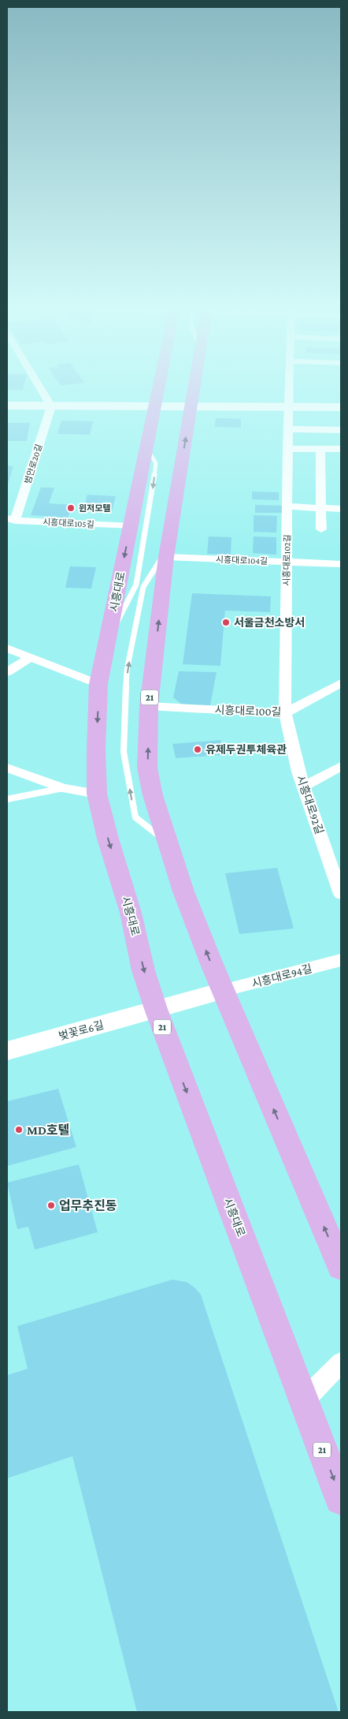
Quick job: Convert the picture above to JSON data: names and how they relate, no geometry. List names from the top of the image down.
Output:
{
  "streets": {
    "main road": ["시흥대로", "21", "벚꽃로6길"],
    "street": [
      "범안로20길",
      "시흥대로105길",
      "시흥대로104길",
      "시흥대로102길",
      "시흥대로100길",
      "시흥대로92길",
      "시흥대로94길"
    ]
  },
  "crossings": [
    ["범안로20길", "시흥대로105길"],
    ["시흥대로105길", "시흥대로"],
    ["시흥대로104길", "시흥대로102길"],
    ["시흥대로104길", "21"],
    ["시흥대로102길", "시흥대로100길"],
    ["시흥대로102길", "시흥대로92길"],
    ["시흥대로", "벚꽃로6길"],
    ["21", "시흥대로100길"],
    ["21", "시흥대로94길"],
    ["21", "벚꽃로6길"],
    ["시흥대로100길", "시흥대로92길"],
    ["시흥대로94길", "벚꽃로6길"]
  ],
  "places": [
    "윈저모텔",
    "서울금천소방서",
    "유제두권투체육관",
    "MD호텔",
    "업무추진동"
  ]
}
